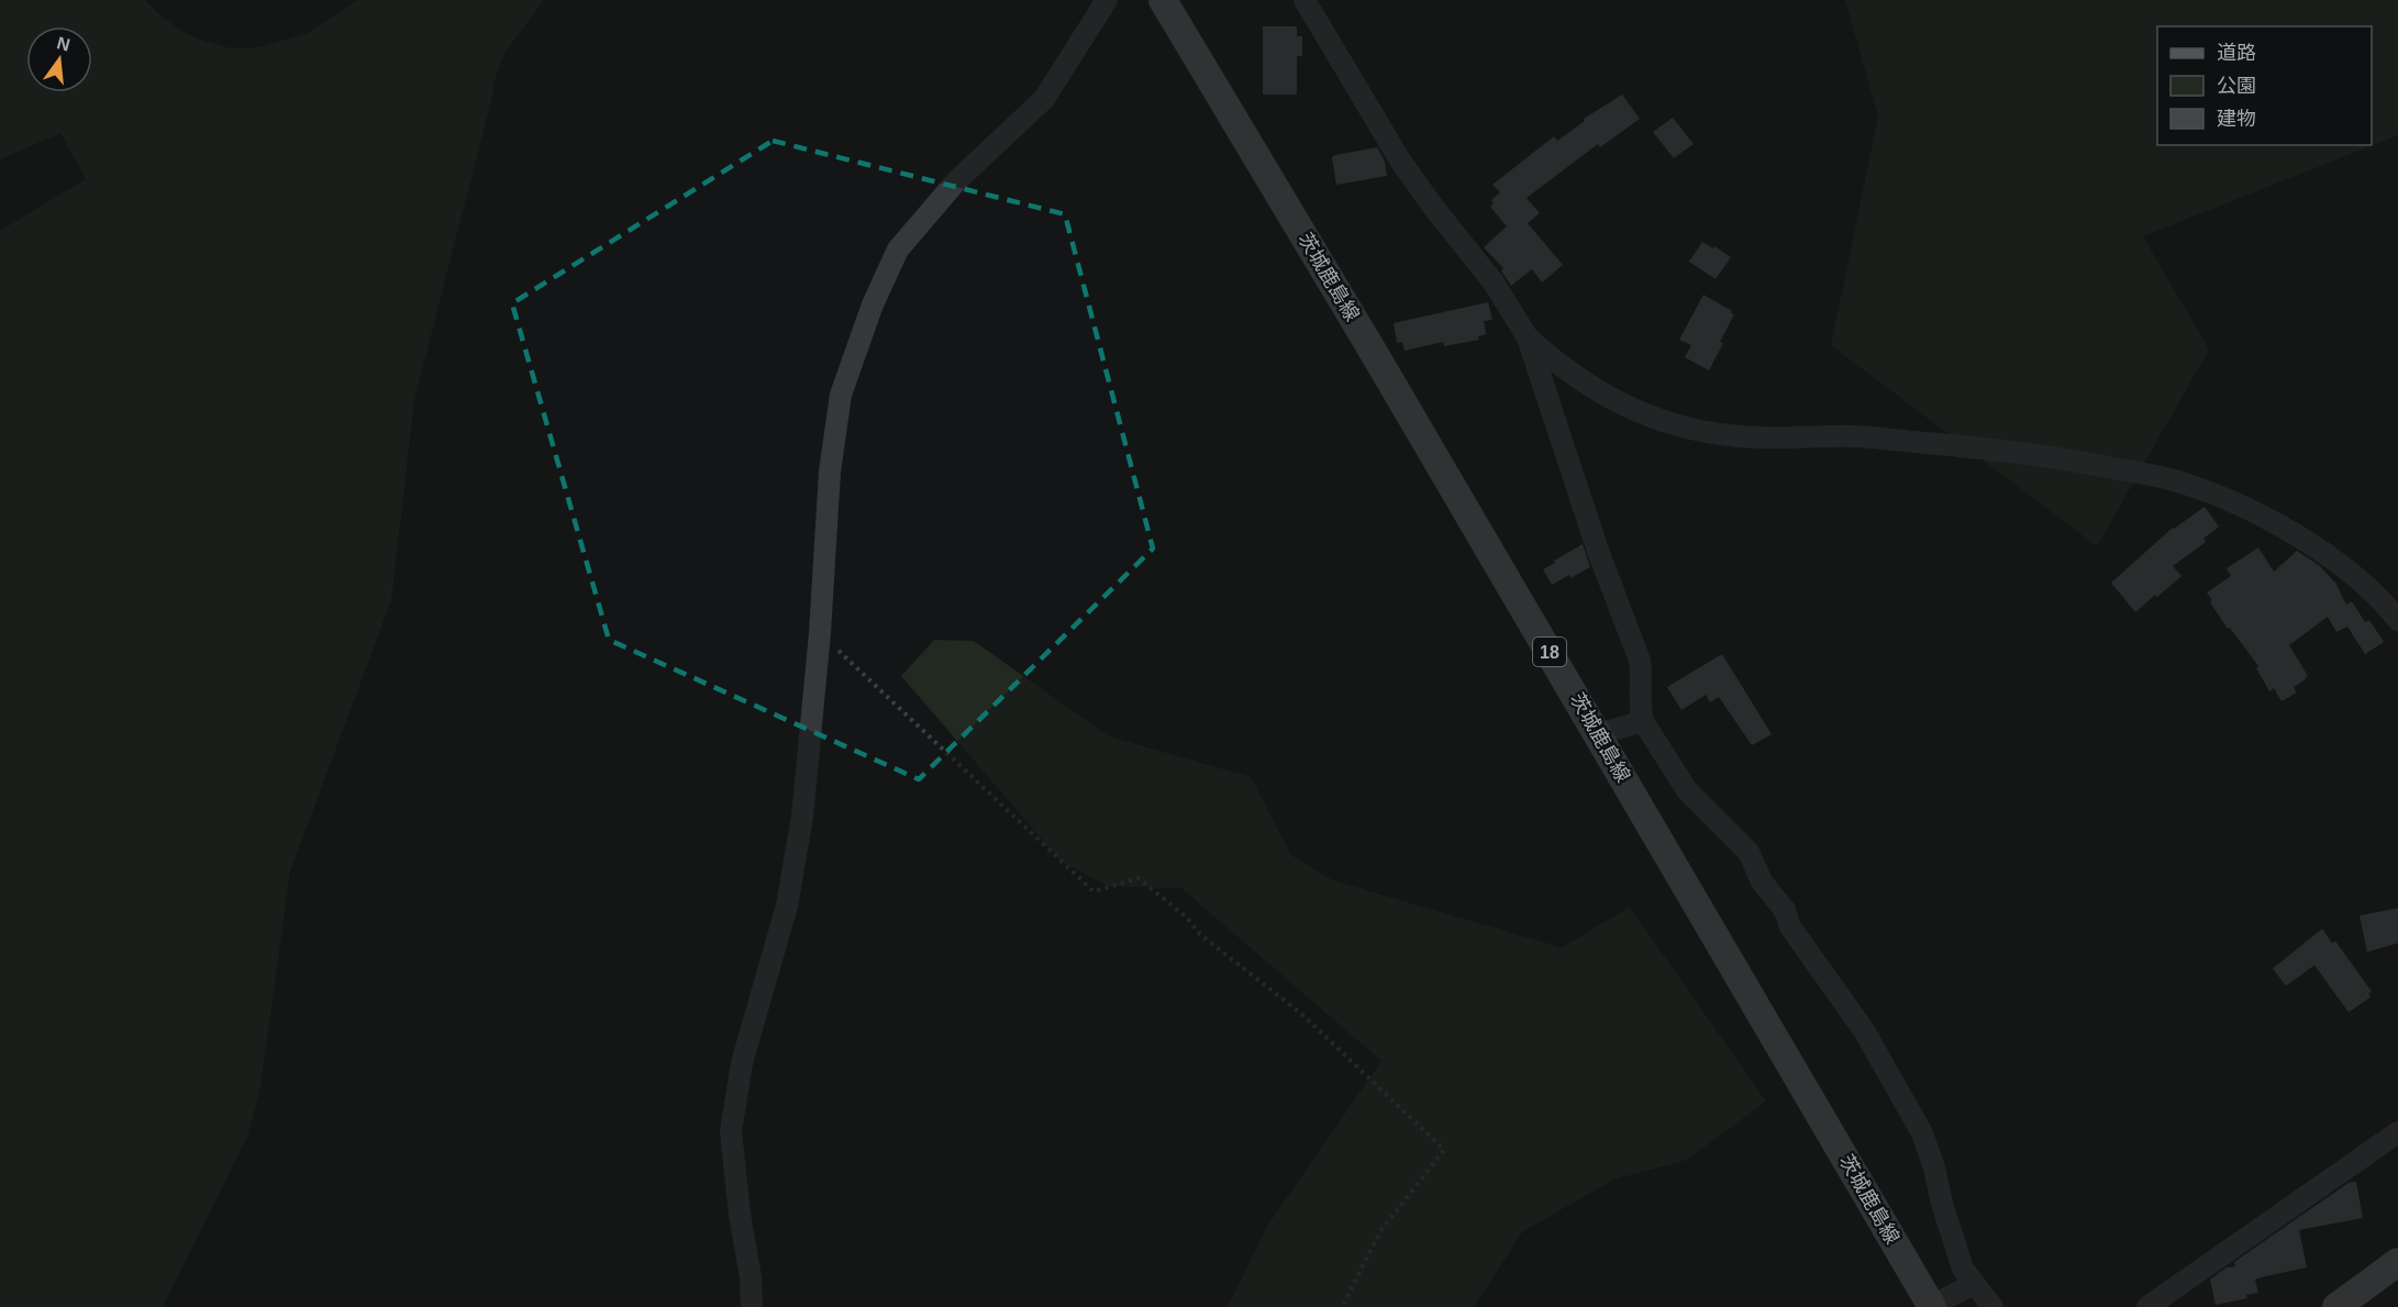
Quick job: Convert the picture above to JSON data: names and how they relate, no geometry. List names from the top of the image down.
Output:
{
  "streets": {
    "main road": ["茨城鹿島線", "18"]
  },
  "legend": ["道路", "公園", "建物"],
  "north": "top"
}
